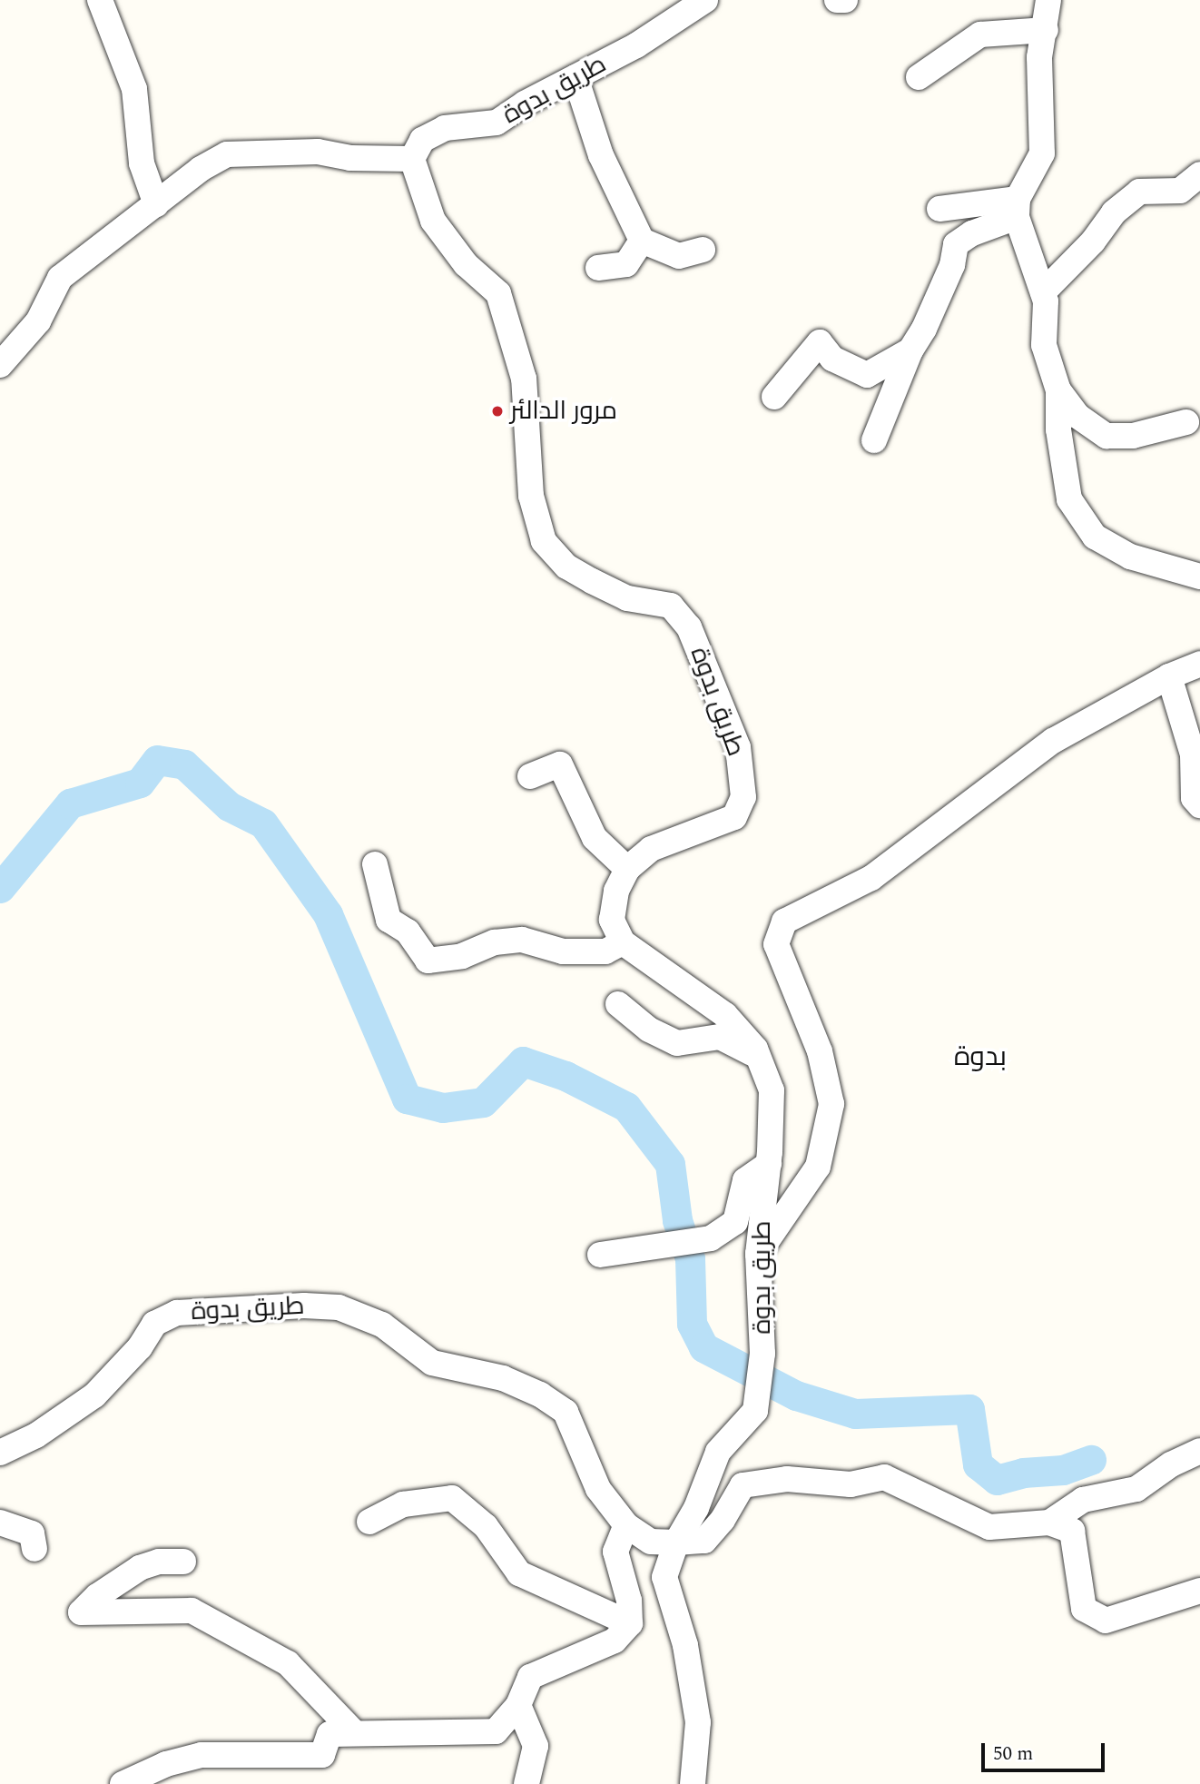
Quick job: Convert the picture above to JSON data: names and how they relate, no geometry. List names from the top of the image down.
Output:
{
  "streets": {
    "street": ["طريق بدوة"]
  },
  "districts": ["بدوة"],
  "places": ["مرور الدالئر"],
  "scale_bar": "50 m"
}
